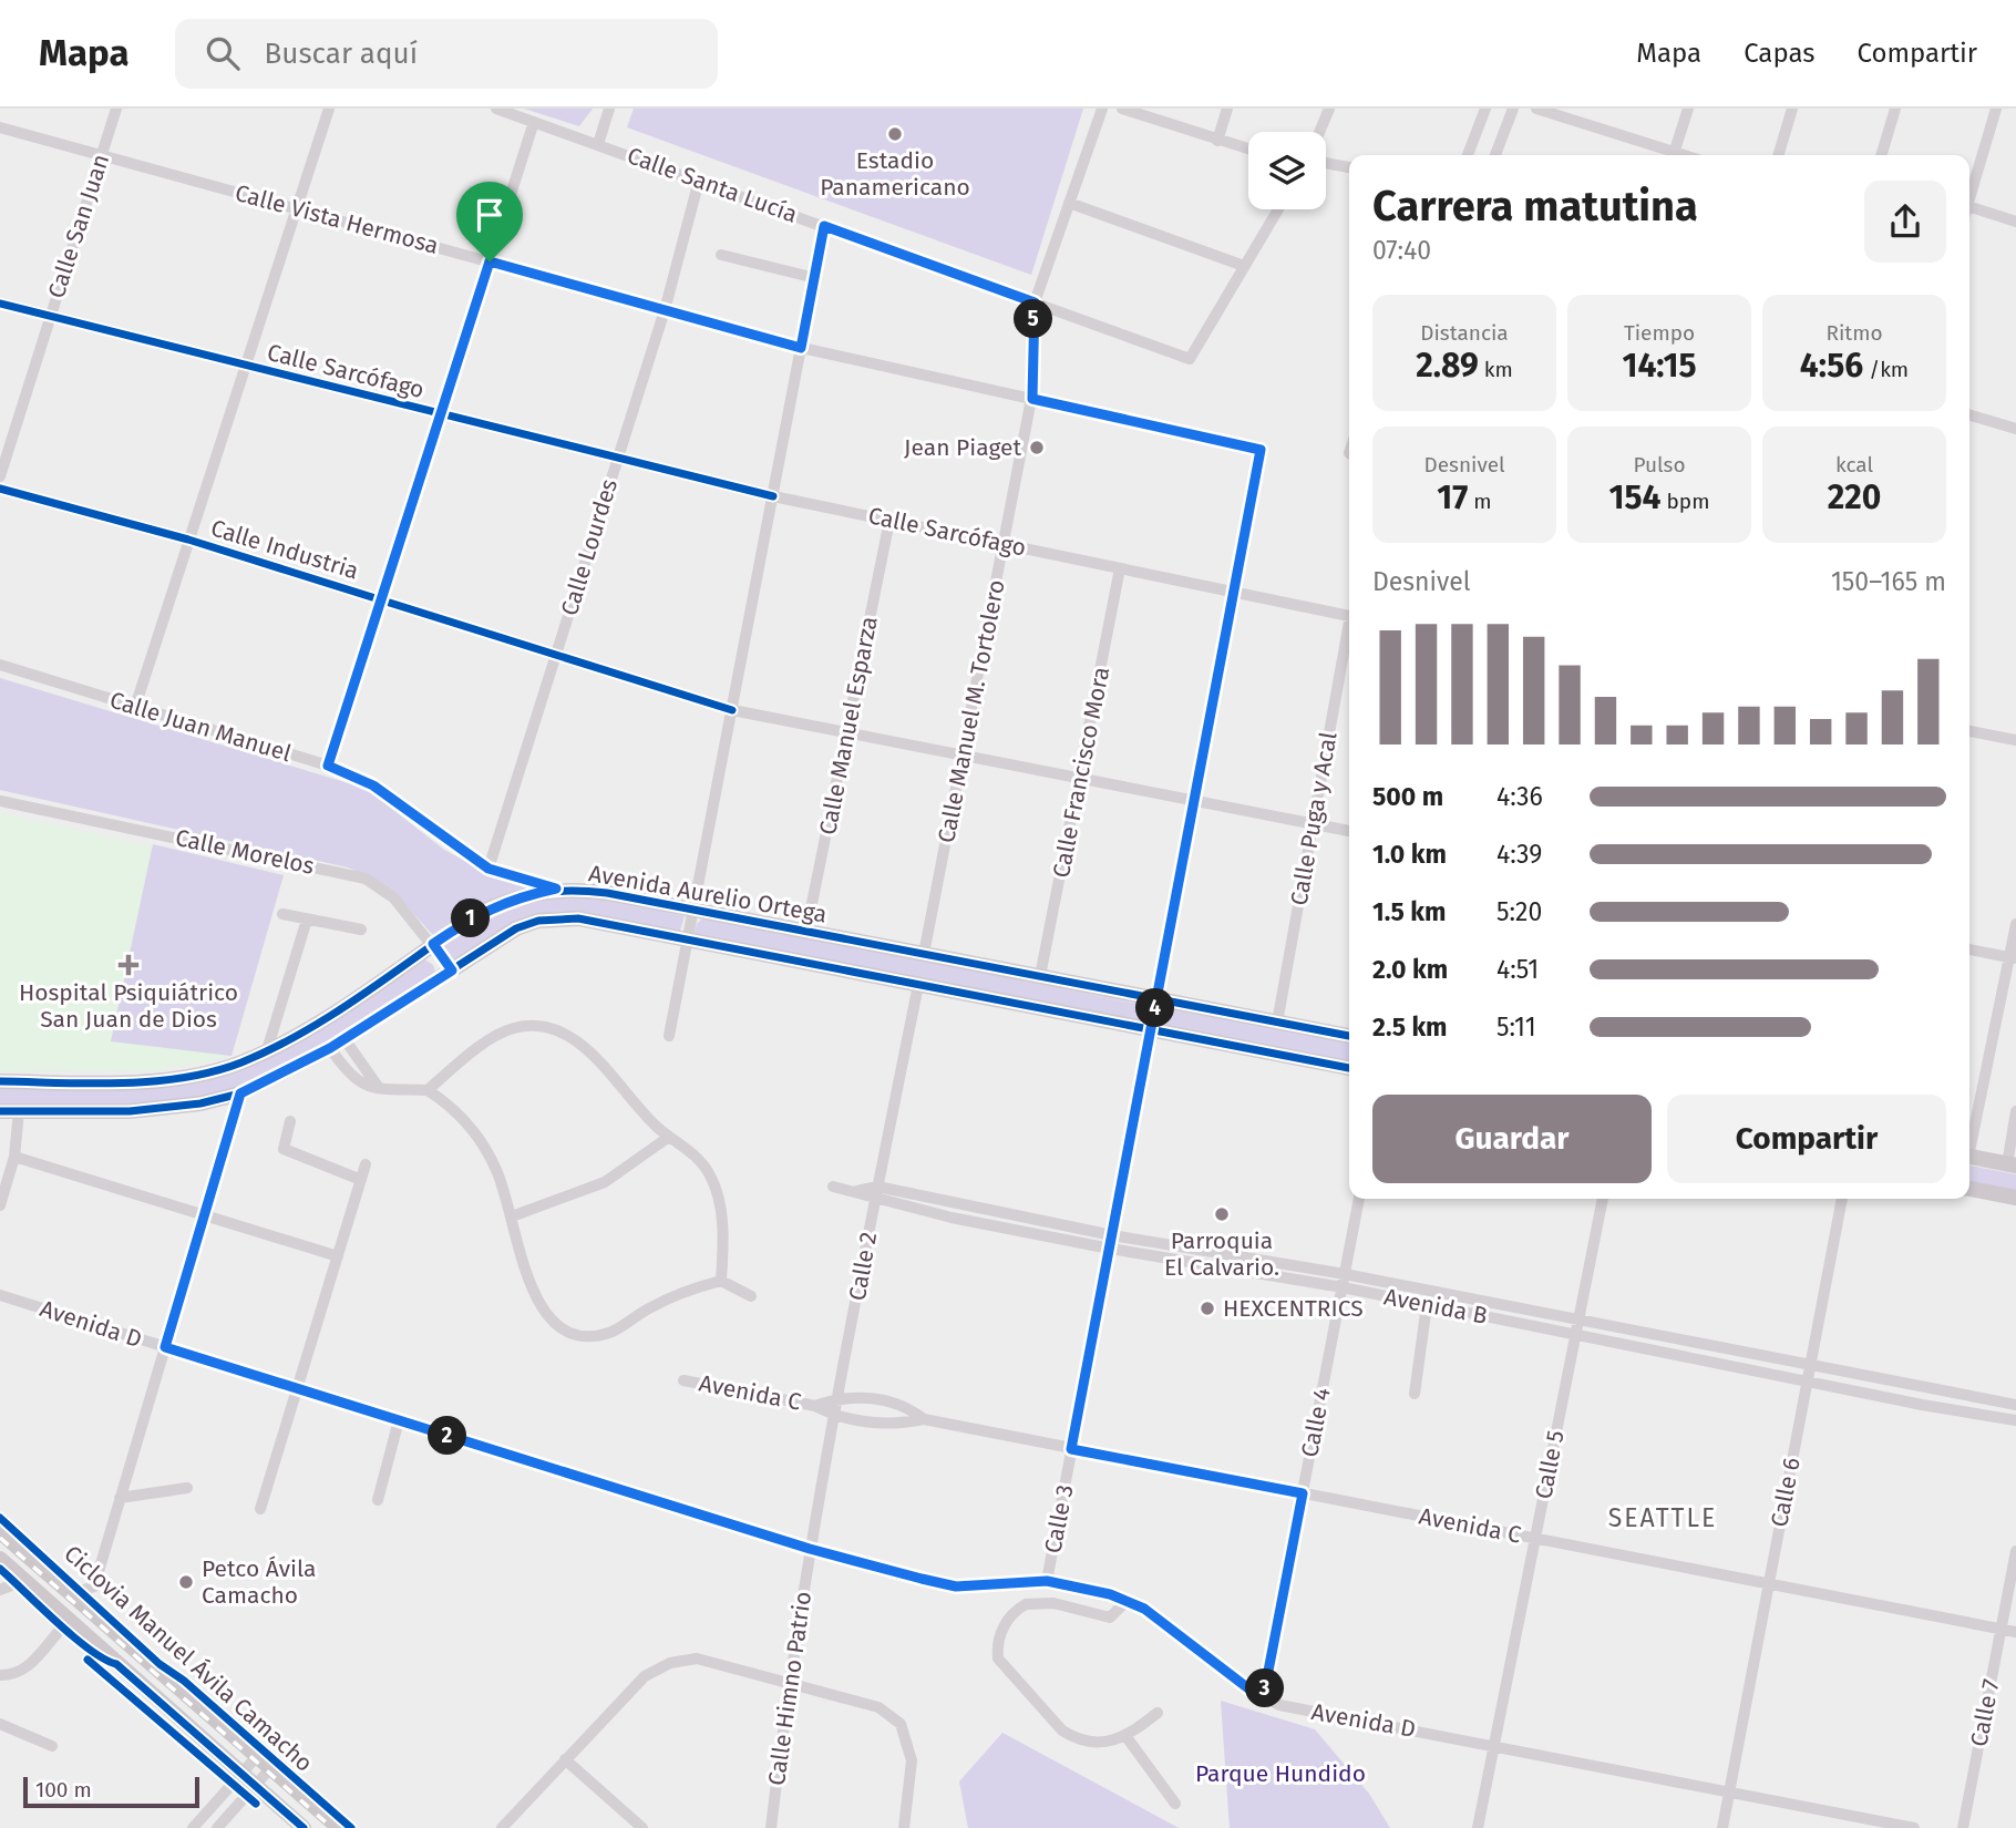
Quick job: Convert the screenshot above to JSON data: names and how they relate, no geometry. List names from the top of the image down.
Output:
{
  "streets": {
    "main road": ["Avenida Aurelio Ortega"],
    "street": [
      "Calle Santa Lucía",
      "Calle Vista Hermosa",
      "Calle San Juan",
      "Calle Sarcófago",
      "Calle Lourdes",
      "Calle Industria",
      "Calle Manuel M. Tortolero",
      "Calle Manuel Esparza",
      "Calle Juan Manuel",
      "Calle Francisco Mora",
      "Calle Puga y Acal",
      "Calle Morelos",
      "Calle 2",
      "Avenida B",
      "Avenida D",
      "Avenida C",
      "Calle 4",
      "Calle 5",
      "Calle 6",
      "Calle 3",
      "Calle Himno Patrio",
      "Calle 7"
    ],
    "cycle path": ["Ciclovia Manuel Ávila Camacho"]
  },
  "crossings": [
    ["Calle Santa Lucía", "Calle Lourdes"],
    ["Calle Santa Lucía", "Calle Manuel M. Tortolero"],
    ["Calle Vista Hermosa", "Calle San Juan"],
    ["Calle Vista Hermosa", "Calle Lourdes"],
    ["Calle Vista Hermosa", "Calle Manuel M. Tortolero"],
    ["Calle Vista Hermosa", "Calle 3"],
    ["Calle San Juan", "Calle Sarcófago"],
    ["Calle Sarcófago", "Calle Lourdes"],
    ["Calle Sarcófago", "Calle Manuel M. Tortolero"],
    ["Calle Sarcófago", "Calle Manuel Esparza"],
    ["Calle Sarcófago", "Calle Francisco Mora"],
    ["Calle Sarcófago", "Calle 3"],
    ["Calle Lourdes", "Calle Industria"],
    ["Calle Lourdes", "Calle Juan Manuel"],
    ["Calle Industria", "Calle Manuel M. Tortolero"],
    ["Calle Industria", "Calle Manuel Esparza"],
    ["Calle Industria", "Calle Francisco Mora"],
    ["Calle Industria", "Calle Puga y Acal"],
    ["Calle Industria", "Calle 3"],
    ["Calle Manuel M. Tortolero", "Avenida Aurelio Ortega"],
    ["Calle Manuel Esparza", "Avenida Aurelio Ortega"],
    ["Calle Juan Manuel", "Avenida Aurelio Ortega"],
    ["Calle Francisco Mora", "Avenida Aurelio Ortega"],
    ["Calle Puga y Acal", "Avenida Aurelio Ortega"],
    ["Calle Morelos", "Avenida Aurelio Ortega"],
    ["Avenida Aurelio Ortega", "Calle 2"],
    ["Avenida Aurelio Ortega", "Calle 3"],
    ["Calle 2", "Avenida B"],
    ["Calle 2", "Avenida D"],
    ["Calle 2", "Avenida C"],
    ["Calle 2", "Calle Himno Patrio"],
    ["Avenida B", "Calle 4"],
    ["Avenida B", "Calle 5"],
    ["Avenida B", "Calle 6"],
    ["Avenida B", "Calle 3"],
    ["Avenida D", "Calle 4"],
    ["Avenida D", "Calle 5"],
    ["Avenida D", "Calle 6"],
    ["Avenida D", "Calle 3"],
    ["Avenida D", "Calle Himno Patrio"],
    ["Avenida C", "Calle 4"],
    ["Avenida C", "Calle 5"],
    ["Avenida C", "Calle 6"],
    ["Avenida C", "Calle 3"],
    ["Avenida C", "Calle 7"]
  ],
  "districts": ["SEATTLE"],
  "parks": ["Parque Hundido"],
  "places": {
    "other": [
      "Estadio Panamericano",
      "Jean Piaget",
      "Parroquia El Calvario.",
      "HEXCENTRICS",
      "Petco Ávila Camacho"
    ],
    "health": ["Hospital Psiquiátrico San Juan de Dios"]
  },
  "scale_bar": "100 m",
  "page": {
    "header": "Mapa",
    "search": "Buscar aquí",
    "nav": ["Mapa", "Capas", "Compartir"],
    "heading": ["Carrera matutina", "07:40"],
    "stats": [
      ["Distancia", "2.89 km"],
      ["Tiempo", "14:15"],
      ["Ritmo", "4:56 /km"],
      ["Desnivel", "17 m"],
      ["Pulso", "154 bpm"],
      ["kcal", "220"]
    ],
    "pins": [
      "5",
      "1",
      "4",
      "2",
      "3"
    ],
    "chart": ["Desnivel", "150–165 m"],
    "list": [
      {
        "name": "500 m",
        "note": "4:36"
      },
      {
        "name": "1.0 km",
        "note": "4:39"
      },
      {
        "name": "1.5 km",
        "note": "5:20"
      },
      {
        "name": "2.0 km",
        "note": "4:51"
      },
      {
        "name": "2.5 km",
        "note": "5:11"
      }
    ],
    "buttons": ["Guardar", "Compartir"],
    "scale": "100 m"
  }
}
